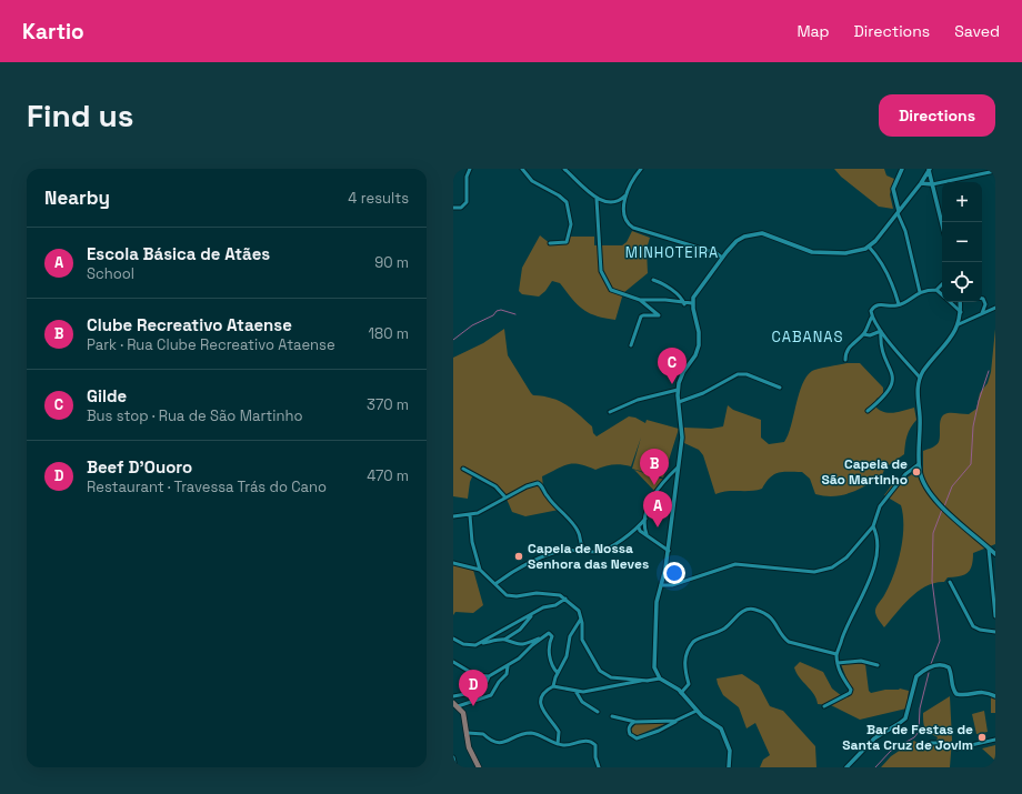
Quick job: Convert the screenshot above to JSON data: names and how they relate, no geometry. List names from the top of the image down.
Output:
{
  "districts": ["MINHOTEIRA", "CABANAS"],
  "places": ["Capela de São Martinho", "Capela de Nossa Senhora das Neves", "Bar de Festas de Santa Cruz de Jovim"],
  "page": {
    "header": "Kartio",
    "nav": ["Map", "Directions", "Saved"],
    "buttons": "Directions",
    "title": "Find us",
    "heading": ["Nearby", "4 results"],
    "map_buttons": ["+", "−"],
    "list": [
      {
        "mark": "A",
        "name": "Escola Básica de Atães",
        "note": "School",
        "value": "90 m"
      },
      {
        "mark": "B",
        "name": "Clube Recreativo Ataense",
        "note": "Park · Rua Clube Recreativo Ataense",
        "value": "180 m"
      },
      {
        "mark": "C",
        "name": "Gilde",
        "note": "Bus stop · Rua de São Martinho",
        "value": "370 m"
      },
      {
        "mark": "D",
        "name": "Beef D'Ouoro",
        "note": "Restaurant · Travessa Trás do Cano",
        "value": "470 m"
      }
    ],
    "pins": [
      "C",
      "B",
      "A",
      "D"
    ]
  }
}
